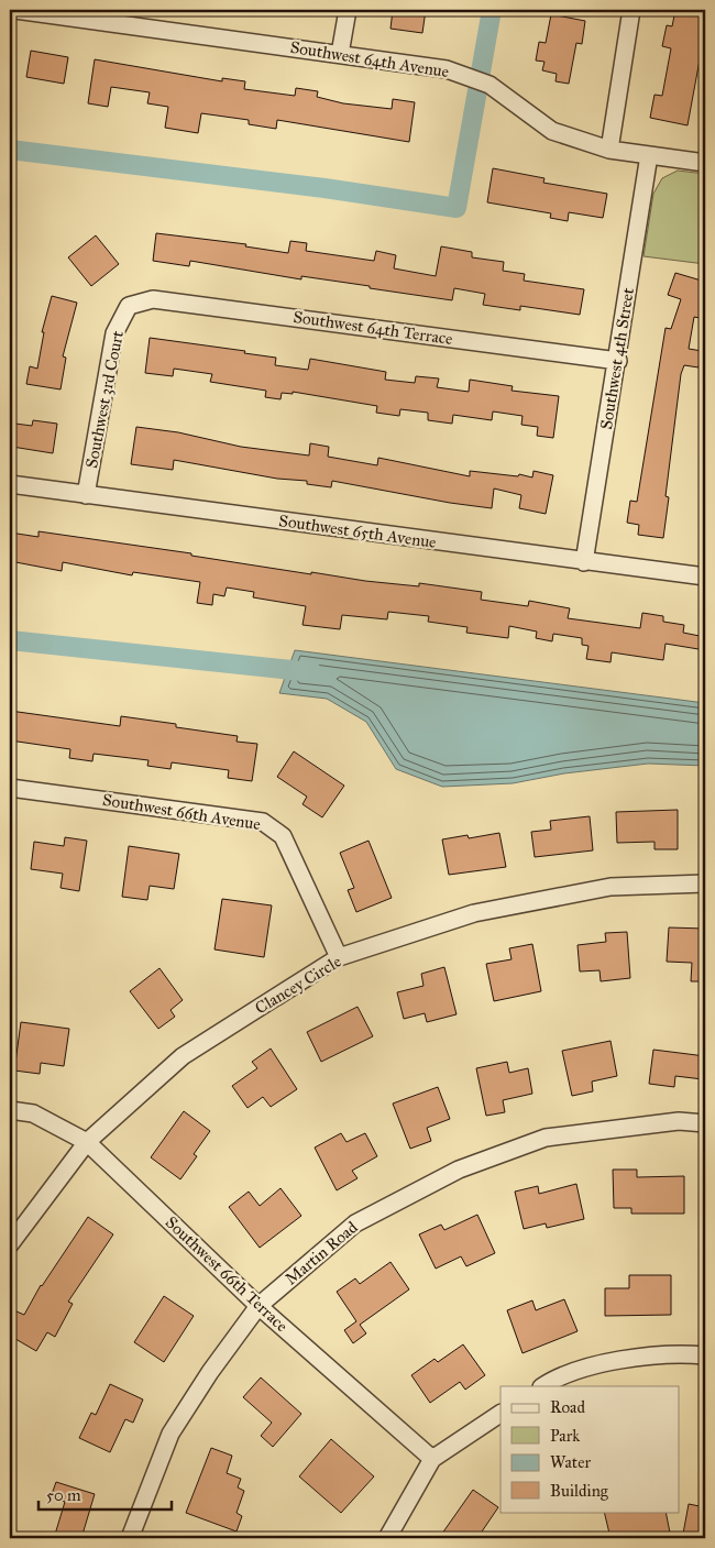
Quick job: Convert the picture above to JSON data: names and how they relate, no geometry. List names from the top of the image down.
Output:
{
  "streets": {
    "street": [
      "Southwest 64th Avenue",
      "Southwest 64th Terrace",
      "Southwest 4th Street",
      "Southwest 3rd Court",
      "Southwest 65th Avenue",
      "Southwest 66th Avenue",
      "Clancey Circle",
      "Martin Road",
      "Southwest 66th Terrace"
    ]
  },
  "crossings": [
    ["Southwest 64th Avenue", "Southwest 4th Street"],
    ["Southwest 64th Terrace", "Southwest 4th Street"],
    ["Southwest 64th Terrace", "Southwest 3rd Court"],
    ["Southwest 4th Street", "Southwest 65th Avenue"],
    ["Southwest 3rd Court", "Southwest 65th Avenue"],
    ["Southwest 66th Avenue", "Clancey Circle"],
    ["Clancey Circle", "Southwest 66th Terrace"],
    ["Martin Road", "Southwest 66th Terrace"]
  ],
  "legend": [
    "Road",
    "Park",
    "Water",
    "Building"
  ],
  "scale_bar": "50 m"
}
